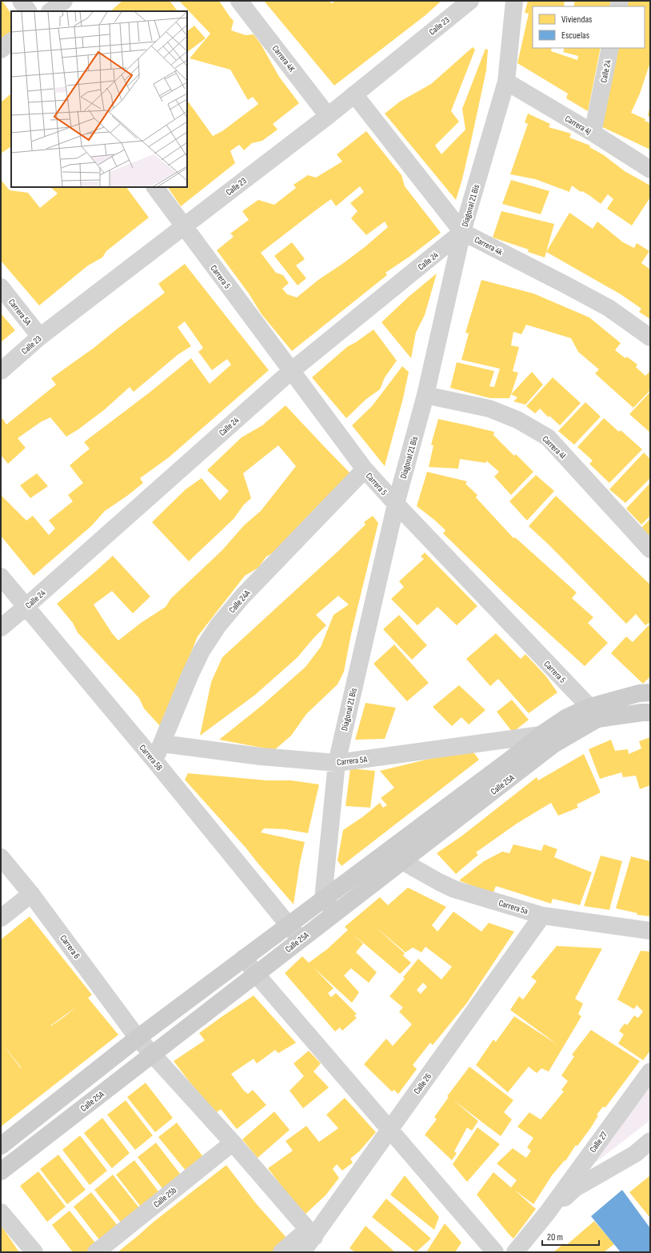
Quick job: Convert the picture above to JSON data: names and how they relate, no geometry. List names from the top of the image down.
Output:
{
  "streets": {
    "street": [
      "Calle 23",
      "Carrera 4K",
      "Calle 24",
      "Carrera 4J",
      "Diagonal 21 Bis",
      "Carrera 4k",
      "Carrera 5",
      "Carrera 5A",
      "Carrera 4l",
      "Calle 24A",
      "Carrera 5B",
      "Calle 25A",
      "Carrera 5a",
      "Carrera 6",
      "Calle 26",
      "Calle 27",
      "Calle 25b"
    ]
  },
  "crossings": [
    ["Calle 23", "Carrera 4K"],
    ["Calle 23", "Carrera 4k"],
    ["Calle 23", "Carrera 5"],
    ["Calle 23", "Carrera 5A"],
    ["Calle 24", "Carrera 4J"],
    ["Calle 24", "Diagonal 21 Bis"],
    ["Calle 24", "Carrera 4k"],
    ["Calle 24", "Carrera 5"],
    ["Calle 24", "Carrera 5B"],
    ["Carrera 4J", "Diagonal 21 Bis"],
    ["Diagonal 21 Bis", "Carrera 4k"],
    ["Diagonal 21 Bis", "Carrera 5"],
    ["Diagonal 21 Bis", "Carrera 5A"],
    ["Diagonal 21 Bis", "Carrera 4l"],
    ["Diagonal 21 Bis", "Calle 25A"],
    ["Carrera 5", "Calle 24A"],
    ["Carrera 5", "Calle 25A"],
    ["Carrera 5A", "Calle 24A"],
    ["Carrera 5A", "Calle 25A"],
    ["Calle 24A", "Carrera 5B"],
    ["Carrera 5B", "Calle 25A"],
    ["Calle 25A", "Carrera 5a"],
    ["Calle 25A", "Carrera 6"],
    ["Carrera 5a", "Calle 26"],
    ["Carrera 6", "Calle 26"],
    ["Carrera 6", "Calle 25b"]
  ],
  "legend": ["Viviendas", "Escuelas"],
  "scale_bar": "20 m"
}
